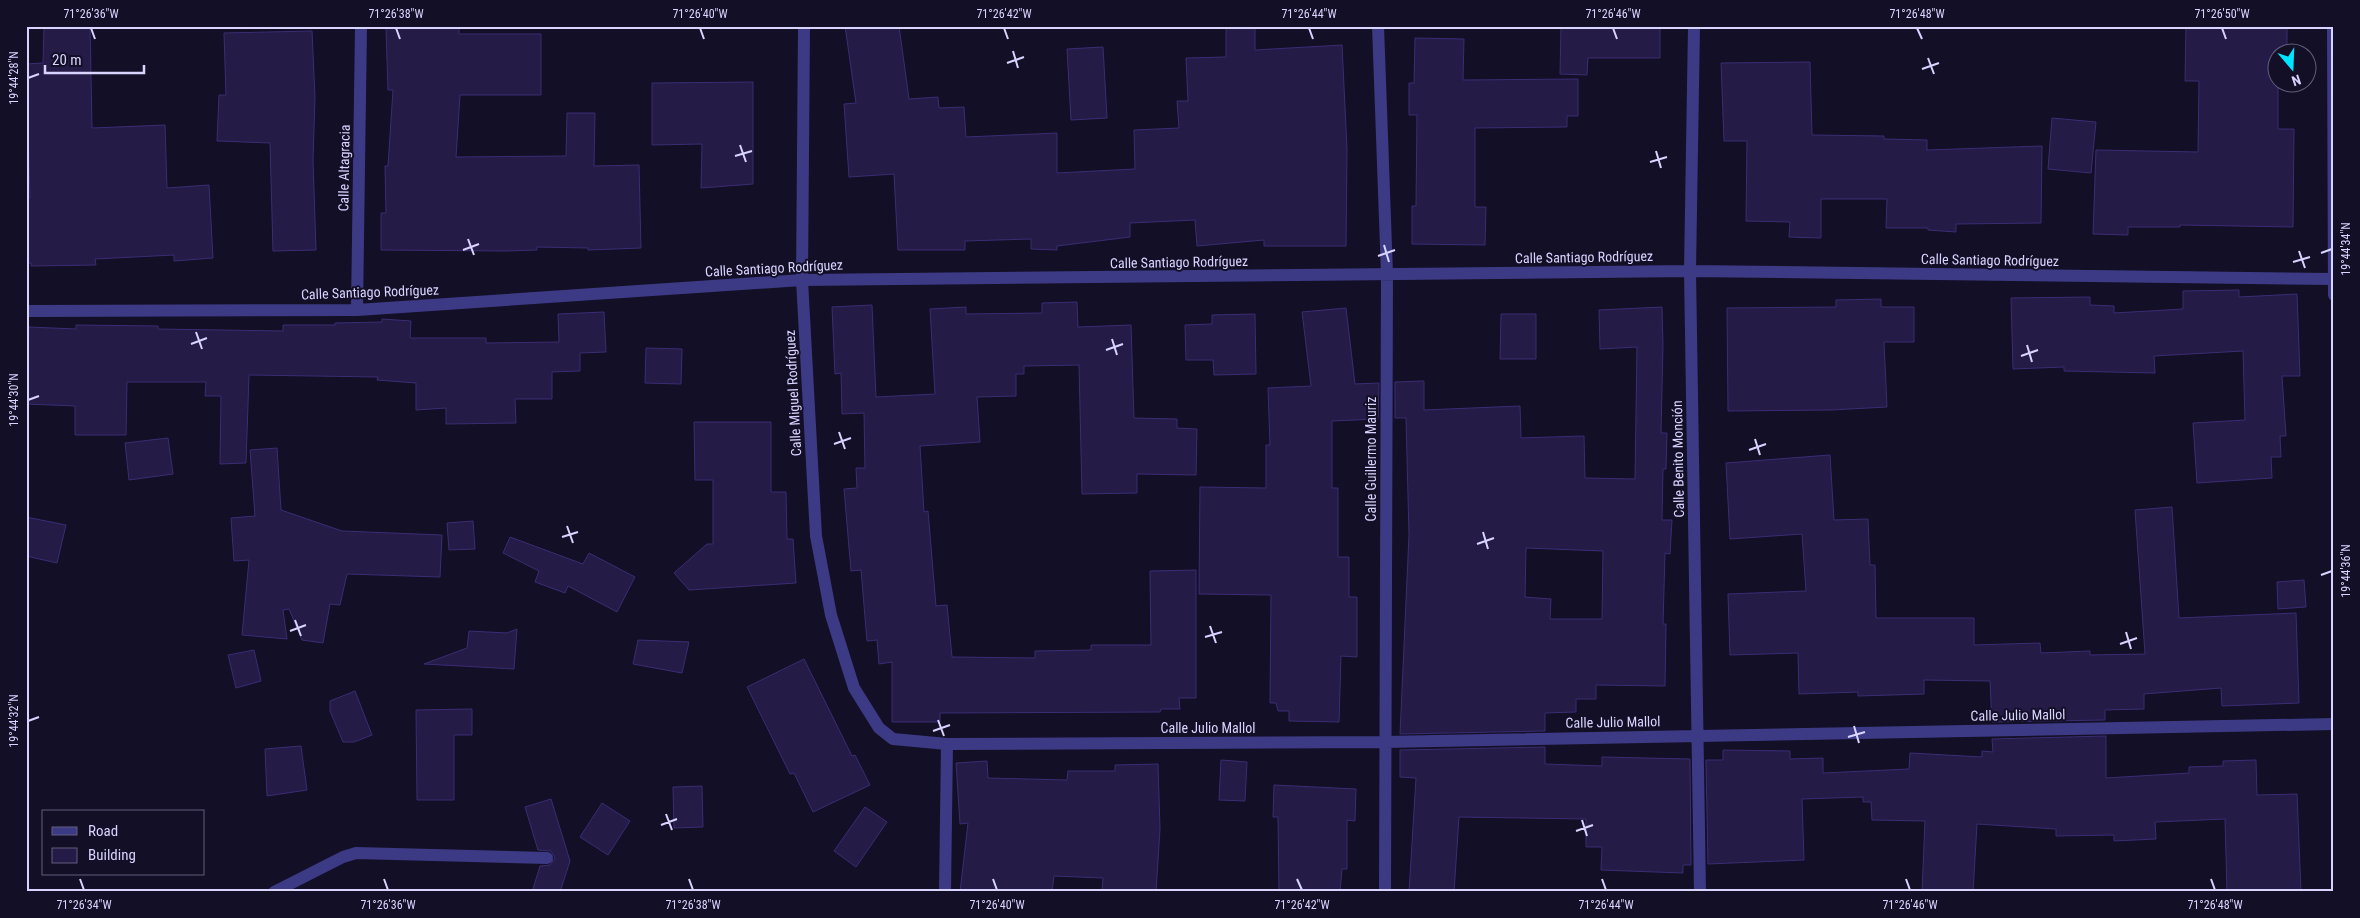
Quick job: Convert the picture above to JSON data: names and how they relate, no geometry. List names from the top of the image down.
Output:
{
  "streets": {
    "street": [
      "Calle Altagracia",
      "Calle Santiago Rodríguez",
      "Calle Miguel Rodríguez",
      "Calle Guillermo Mauriz",
      "Calle Benito Monción",
      "Calle Julio Mallol"
    ]
  },
  "crossings": [
    ["Calle Altagracia", "Calle Santiago Rodríguez"],
    ["Calle Santiago Rodríguez", "Calle Miguel Rodríguez"],
    ["Calle Santiago Rodríguez", "Calle Guillermo Mauriz"],
    ["Calle Santiago Rodríguez", "Calle Benito Monción"],
    ["Calle Miguel Rodríguez", "Calle Julio Mallol"],
    ["Calle Guillermo Mauriz", "Calle Julio Mallol"],
    ["Calle Benito Monción", "Calle Julio Mallol"]
  ],
  "legend": ["Road", "Building"],
  "scale_bar": "20 m",
  "north": "bottom",
  "coordinates": [
    "71°26'36\"W",
    "71°26'38\"W",
    "71°26'40\"W",
    "71°26'42\"W",
    "71°26'44\"W",
    "71°26'46\"W",
    "71°26'48\"W",
    "71°26'50\"W",
    "19°44'28\"N",
    "19°44'34\"N",
    "19°44'30\"N",
    "19°44'36\"N",
    "19°44'32\"N",
    "71°26'34\"W"
  ]
}
